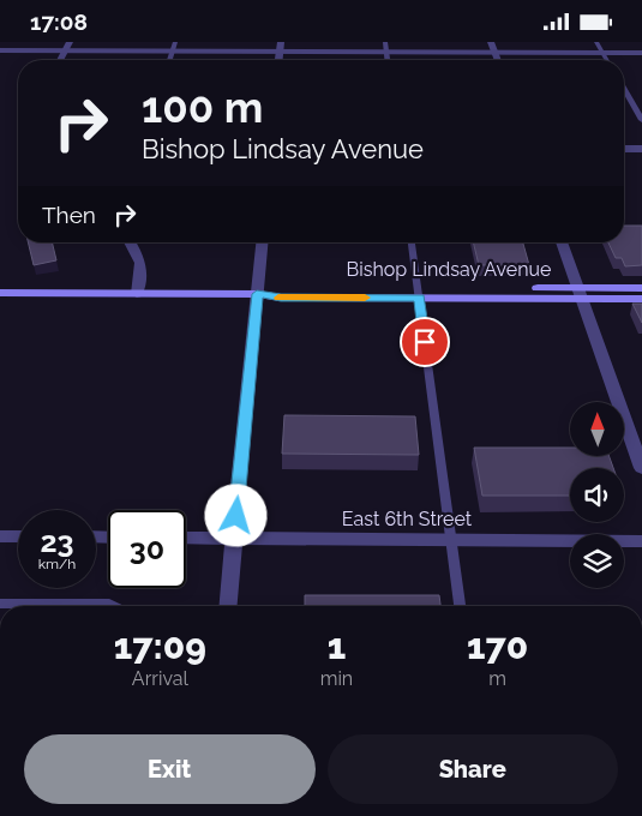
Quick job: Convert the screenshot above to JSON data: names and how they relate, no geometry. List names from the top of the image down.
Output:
{
  "streets": {
    "main road": ["Bishop Lindsay Avenue"],
    "street": ["East 6th Street"]
  },
  "north": "top",
  "page": {
    "status": "17:08",
    "turn": ["100 m", "Bishop Lindsay Avenue"],
    "then": "Then",
    "speed": "23 km/h",
    "limit": "30",
    "eta": [
      "17:09",
      "Arrival",
      "1",
      "min",
      "170",
      "m"
    ],
    "buttons": ["Exit", "Share"]
  }
}
